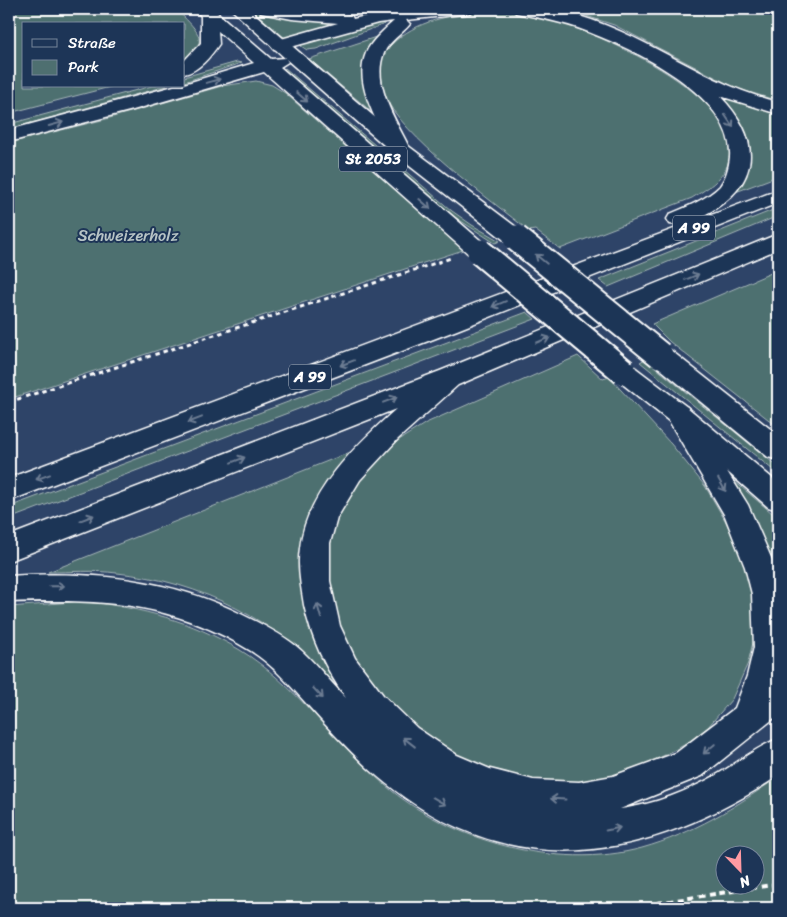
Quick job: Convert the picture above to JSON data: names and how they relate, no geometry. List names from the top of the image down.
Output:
{
  "streets": {
    "main road": ["St 2053", "A 99"]
  },
  "parks": ["Schweizerholz"],
  "legend": ["Straße", "Park"],
  "north": "bottom right"
}
